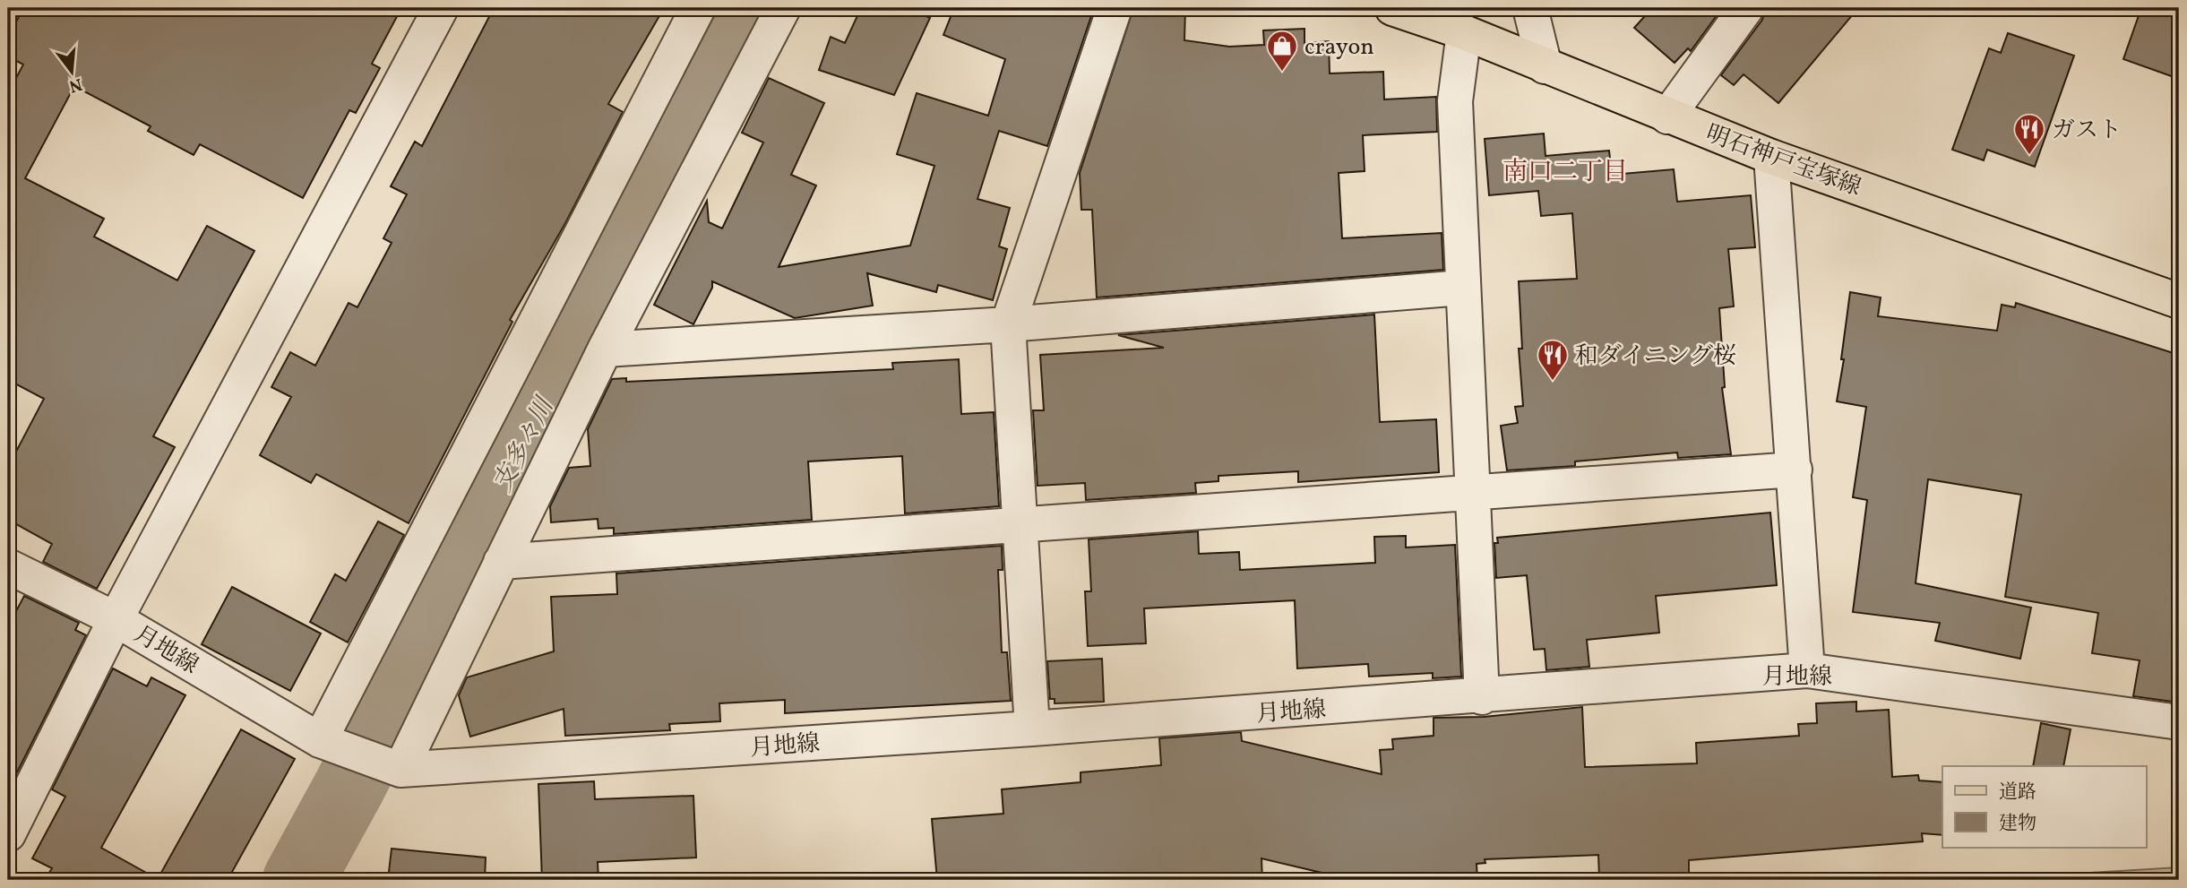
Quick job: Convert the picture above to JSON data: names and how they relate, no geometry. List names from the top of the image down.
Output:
{
  "streets": {
    "main road": ["明石神戸宝塚線"],
    "street": ["月地線"]
  },
  "districts": ["南口二丁目"],
  "water": ["支多々川"],
  "places": {
    "shop": ["crayon"],
    "restaurant": ["ガスト", "和ダイニング桜"]
  },
  "legend": ["道路", "建物"],
  "north": "bottom"
}
